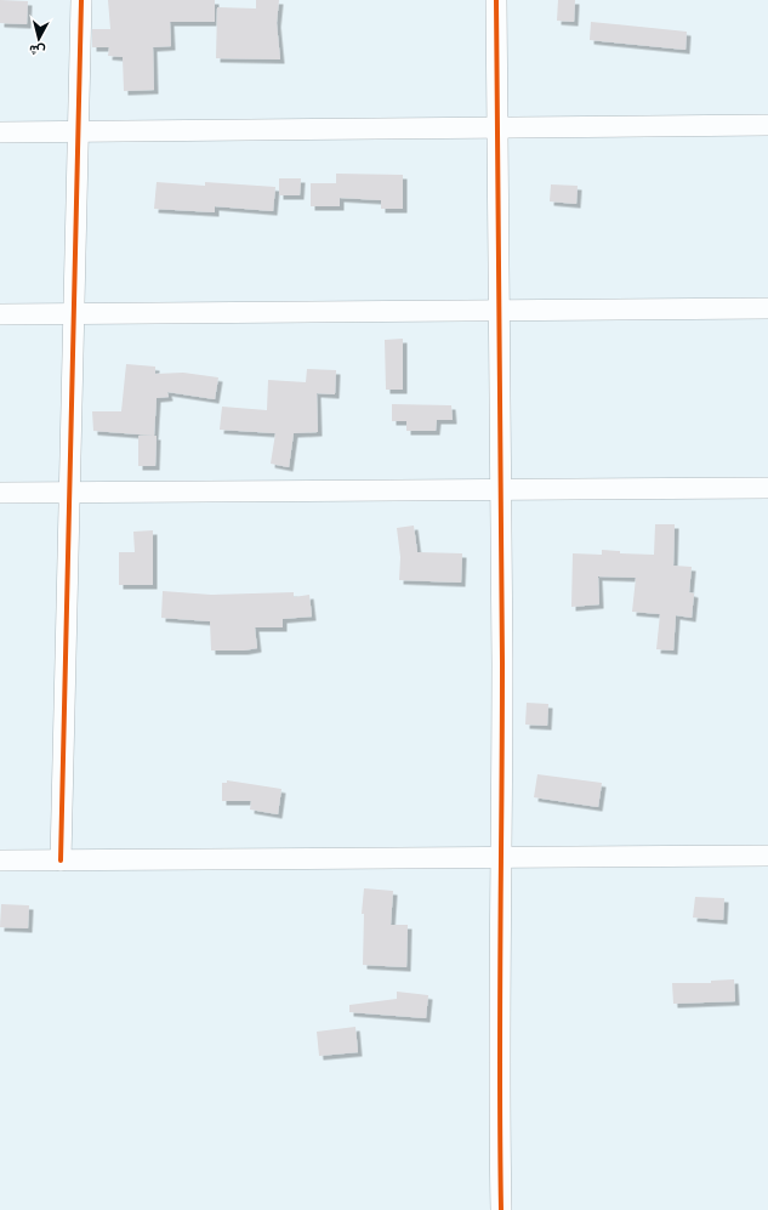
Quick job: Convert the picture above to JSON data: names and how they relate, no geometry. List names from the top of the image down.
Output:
{
  "north": "bottom"
}
